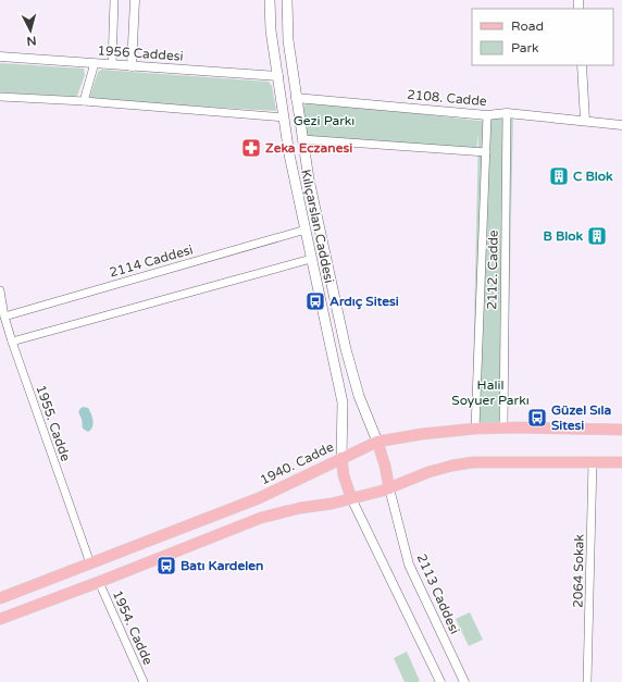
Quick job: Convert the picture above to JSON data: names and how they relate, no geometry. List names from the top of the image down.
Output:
{
  "streets": {
    "main road": ["Kılıçarslan Caddesi", "1940. Cadde"],
    "street": [
      "1956 Caddesi",
      "2108. Cadde",
      "2114 Caddesi",
      "2112. Cadde",
      "1955. Cadde",
      "2064 Sokak",
      "2113 Caddesi",
      "1954. Cadde"
    ]
  },
  "crossings": [
    ["1956 Caddesi", "Kılıçarslan Caddesi"],
    ["2108. Cadde", "Kılıçarslan Caddesi"],
    ["2108. Cadde", "2112. Cadde"],
    ["Kılıçarslan Caddesi", "2114 Caddesi"],
    ["Kılıçarslan Caddesi", "1940. Cadde"],
    ["2114 Caddesi", "1955. Cadde"],
    ["2112. Cadde", "1940. Cadde"],
    ["1955. Cadde", "1940. Cadde"]
  ],
  "parks": ["Gezi Parkı", "Halil Soyuer Parkı"],
  "places": {
    "pharmacy": ["Zeka Eczanesi"],
    "building": ["C Blok", "B Blok"],
    "bus stop": ["Ardıç Sitesi", "Güzel Sıla Sitesi", "Batı Kardelen"]
  },
  "legend": ["Road", "Park"],
  "north": "bottom"
}
